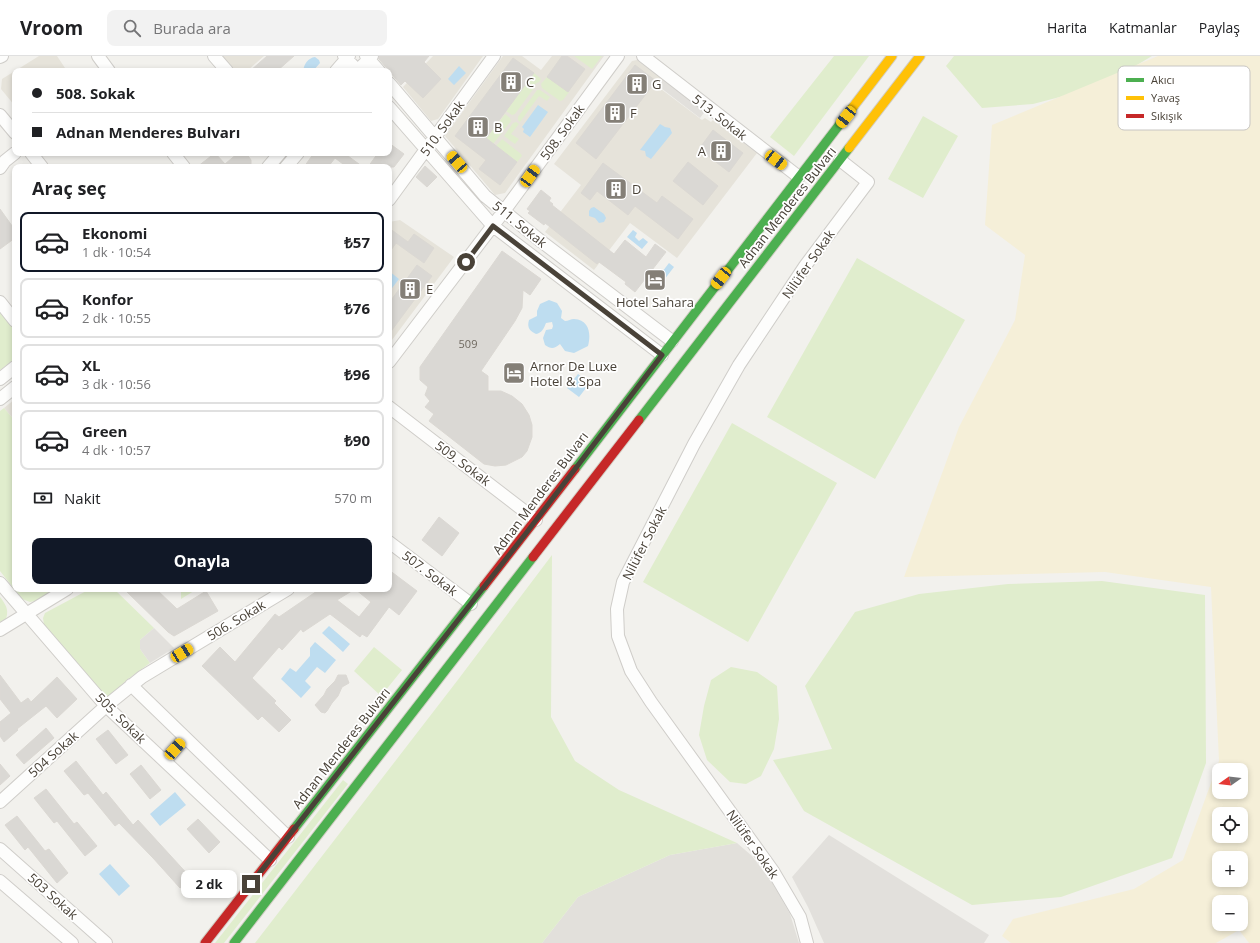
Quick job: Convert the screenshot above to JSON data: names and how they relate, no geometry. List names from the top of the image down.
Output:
{
  "streets": {
    "main road": ["Adnan Menderes Bulvarı"],
    "street": [
      "513. Sokak",
      "510. Sokak",
      "508. Sokak",
      "511. Sokak",
      "Nilüfer Sokak",
      "509. Sokak",
      "507. Sokak",
      "506. Sokak",
      "505. Sokak",
      "504 Sokak",
      "503 Sokak"
    ]
  },
  "crossings": [
    ["513. Sokak", "Adnan Menderes Bulvarı"],
    ["510. Sokak", "511. Sokak"],
    ["508. Sokak", "511. Sokak"],
    ["Adnan Menderes Bulvarı", "511. Sokak"],
    ["Adnan Menderes Bulvarı", "Nilüfer Sokak"],
    ["Adnan Menderes Bulvarı", "509. Sokak"],
    ["Adnan Menderes Bulvarı", "507. Sokak"],
    ["Adnan Menderes Bulvarı", "505. Sokak"],
    ["506. Sokak", "505. Sokak"],
    ["506. Sokak", "504 Sokak"],
    ["505. Sokak", "504 Sokak"]
  ],
  "places": {
    "building": [
      "C",
      "G",
      "F",
      "B",
      "A",
      "D",
      "E"
    ],
    "hotel": ["Hotel Sahara", "Arnor De Luxe Hotel & Spa"]
  },
  "house_numbers": ["509"],
  "legend": ["Akıcı", "Yavaş", "Sıkışık"],
  "north": "left",
  "page": {
    "header": "Vroom",
    "search": "Burada ara",
    "nav": ["Harita", "Katmanlar", "Paylaş"],
    "banner": ["508. Sokak", "Adnan Menderes Bulvarı"],
    "heading": "Araç seç",
    "list": [
      {
        "name": "Ekonomi",
        "note": "1 dk · 10:54",
        "value": "₺57"
      },
      {
        "name": "Konfor",
        "note": "2 dk · 10:55",
        "value": "₺76"
      },
      {
        "name": "XL",
        "note": "3 dk · 10:56",
        "value": "₺96"
      },
      {
        "name": "Green",
        "note": "4 dk · 10:57",
        "value": "₺90"
      }
    ],
    "pay": ["Nakit", "570 m"],
    "buttons": "Onayla",
    "map_buttons": ["+", "−"],
    "bubble": "2 dk"
  }
}
